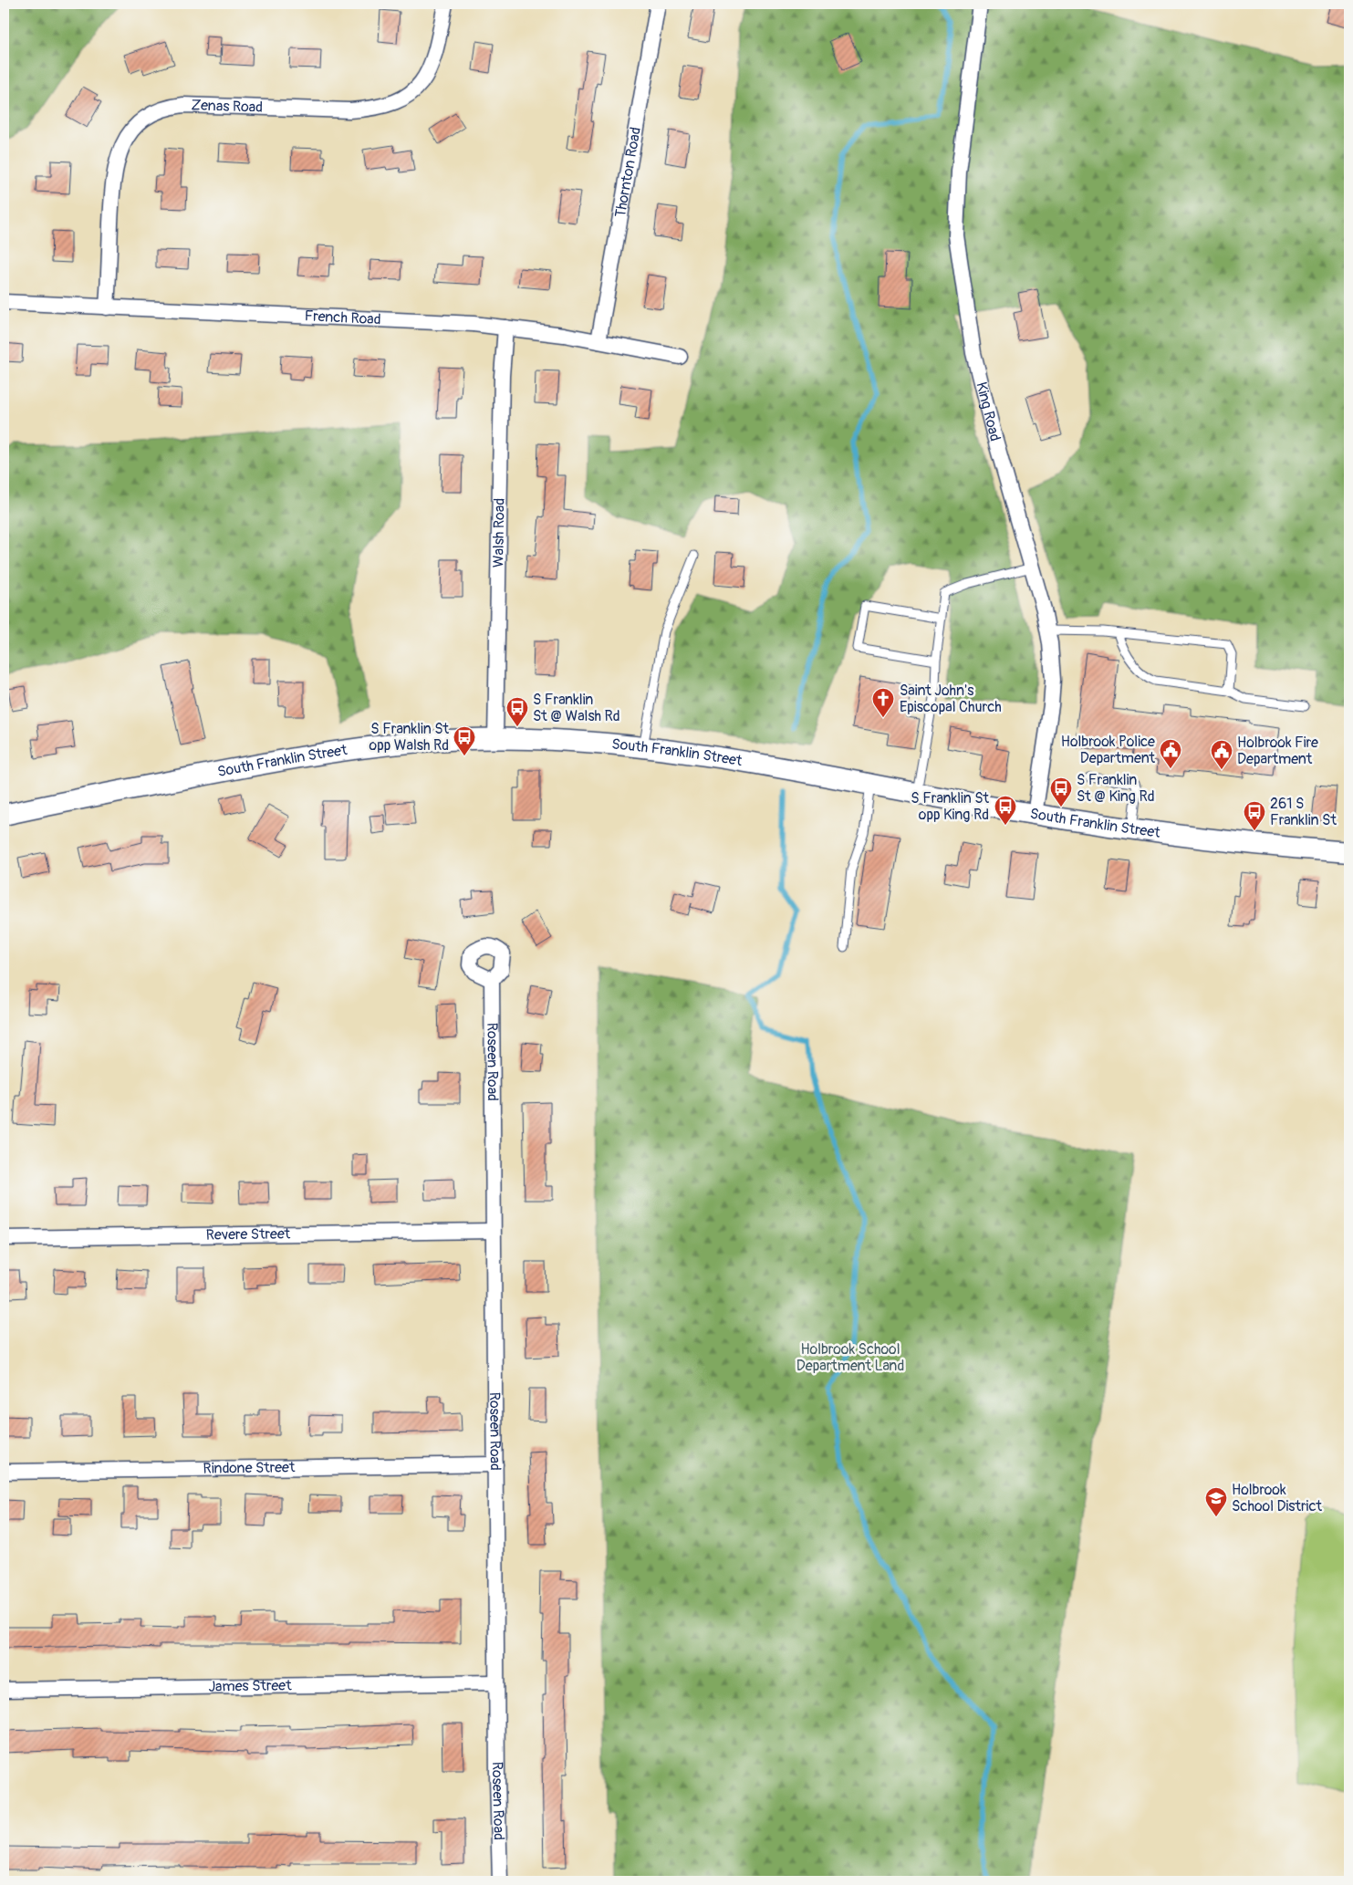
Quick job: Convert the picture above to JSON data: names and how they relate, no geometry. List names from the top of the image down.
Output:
{
  "streets": {
    "main road": ["South Franklin Street"],
    "street": [
      "Zenas Road",
      "Thornton Road",
      "French Road",
      "King Road",
      "Walsh Road",
      "Roseen Road",
      "Revere Street",
      "Rindone Street",
      "James Street"
    ]
  },
  "crossings": [
    ["Zenas Road", "French Road"],
    ["Thornton Road", "French Road"],
    ["French Road", "Walsh Road"],
    ["King Road", "South Franklin Street"],
    ["Walsh Road", "South Franklin Street"],
    ["Roseen Road", "Revere Street"],
    ["Roseen Road", "Rindone Street"],
    ["Roseen Road", "James Street"]
  ],
  "parks": ["Holbrook School Department Land"],
  "places": {
    "church": ["Saint John's Episcopal Church"],
    "bus stop": [
      "S Franklin St @ Walsh Rd",
      "S Franklin St opp Walsh Rd",
      "S Franklin St @ King Rd",
      "S Franklin St opp King Rd",
      "261 S Franklin St"
    ],
    "public building": ["Holbrook Police Department", "Holbrook Fire Department"],
    "school or university": ["Holbrook School District"]
  }
}
